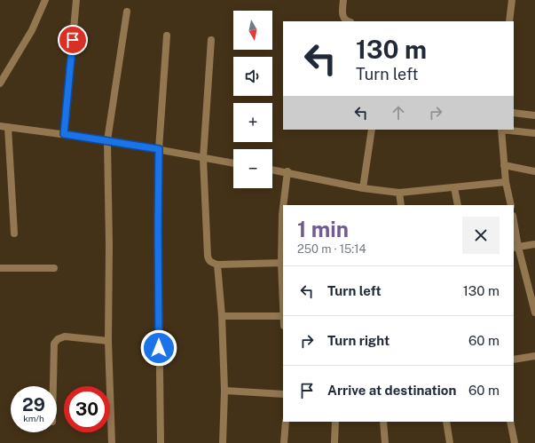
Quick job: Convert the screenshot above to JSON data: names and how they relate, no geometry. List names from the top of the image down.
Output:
{
  "north": "bottom",
  "page": {
    "map_buttons": ["+", "−"],
    "turn": ["130 m", "Turn left"],
    "heading": ["1 min", "250 m · 15:14"],
    "list": [
      {
        "name": "Turn left",
        "value": "130 m"
      },
      {
        "name": "Turn right",
        "value": "60 m"
      },
      {
        "name": "Arrive at destination",
        "value": "60 m"
      }
    ],
    "speed": "29 km/h",
    "limit": "30"
  }
}
